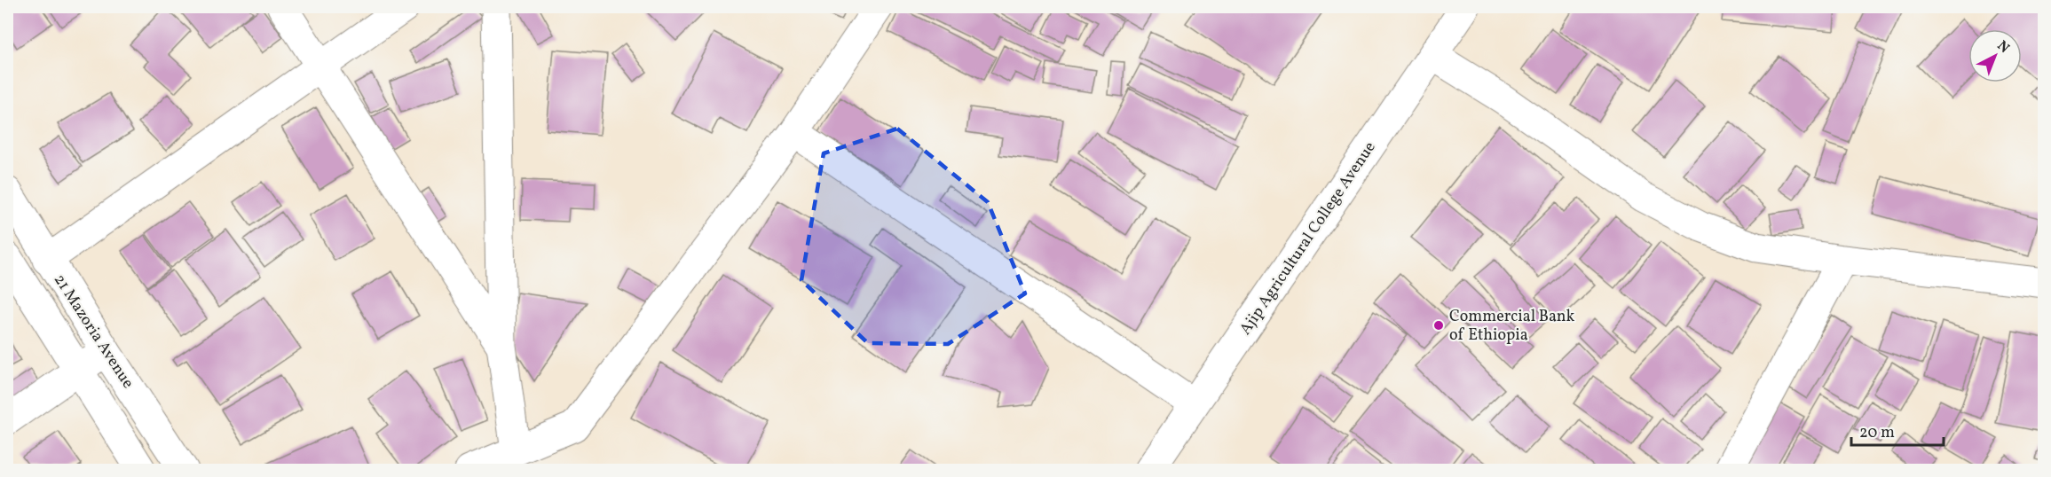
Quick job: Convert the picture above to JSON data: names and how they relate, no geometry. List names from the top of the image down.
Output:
{
  "streets": {
    "street": ["Ajip Agricultural College Avenue", "21 Mazoria Avenue"]
  },
  "places": ["Commercial Bank of Ethiopia"],
  "scale_bar": "20 m",
  "north": "top right"
}
